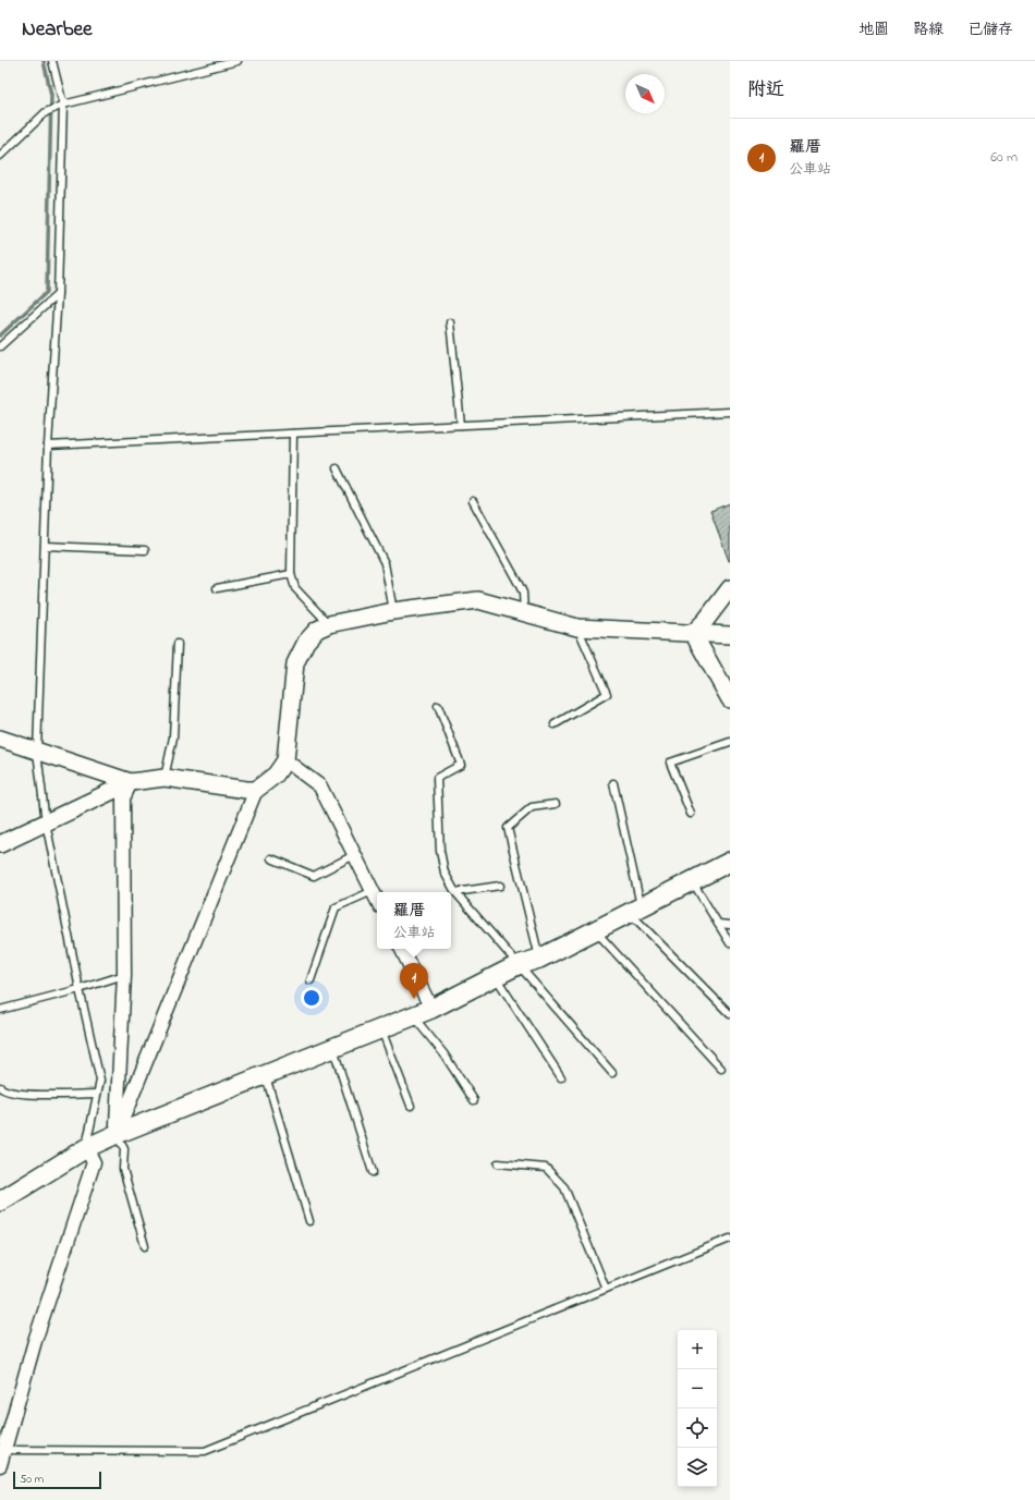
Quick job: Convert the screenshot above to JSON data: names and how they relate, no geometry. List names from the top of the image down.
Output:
{
  "scale_bar": "50 m",
  "north": "bottom right",
  "page": {
    "header": "Nearbee",
    "nav": ["地圖", "路線", "已儲存"],
    "heading": "附近",
    "list": [
      {
        "mark": "1",
        "name": "羅厝",
        "note": "公車站",
        "value": "60 m"
      }
    ],
    "popup": ["羅厝", "公車站"],
    "pins": "1",
    "map_buttons": ["+", "−"],
    "scale": "50 m"
  }
}
